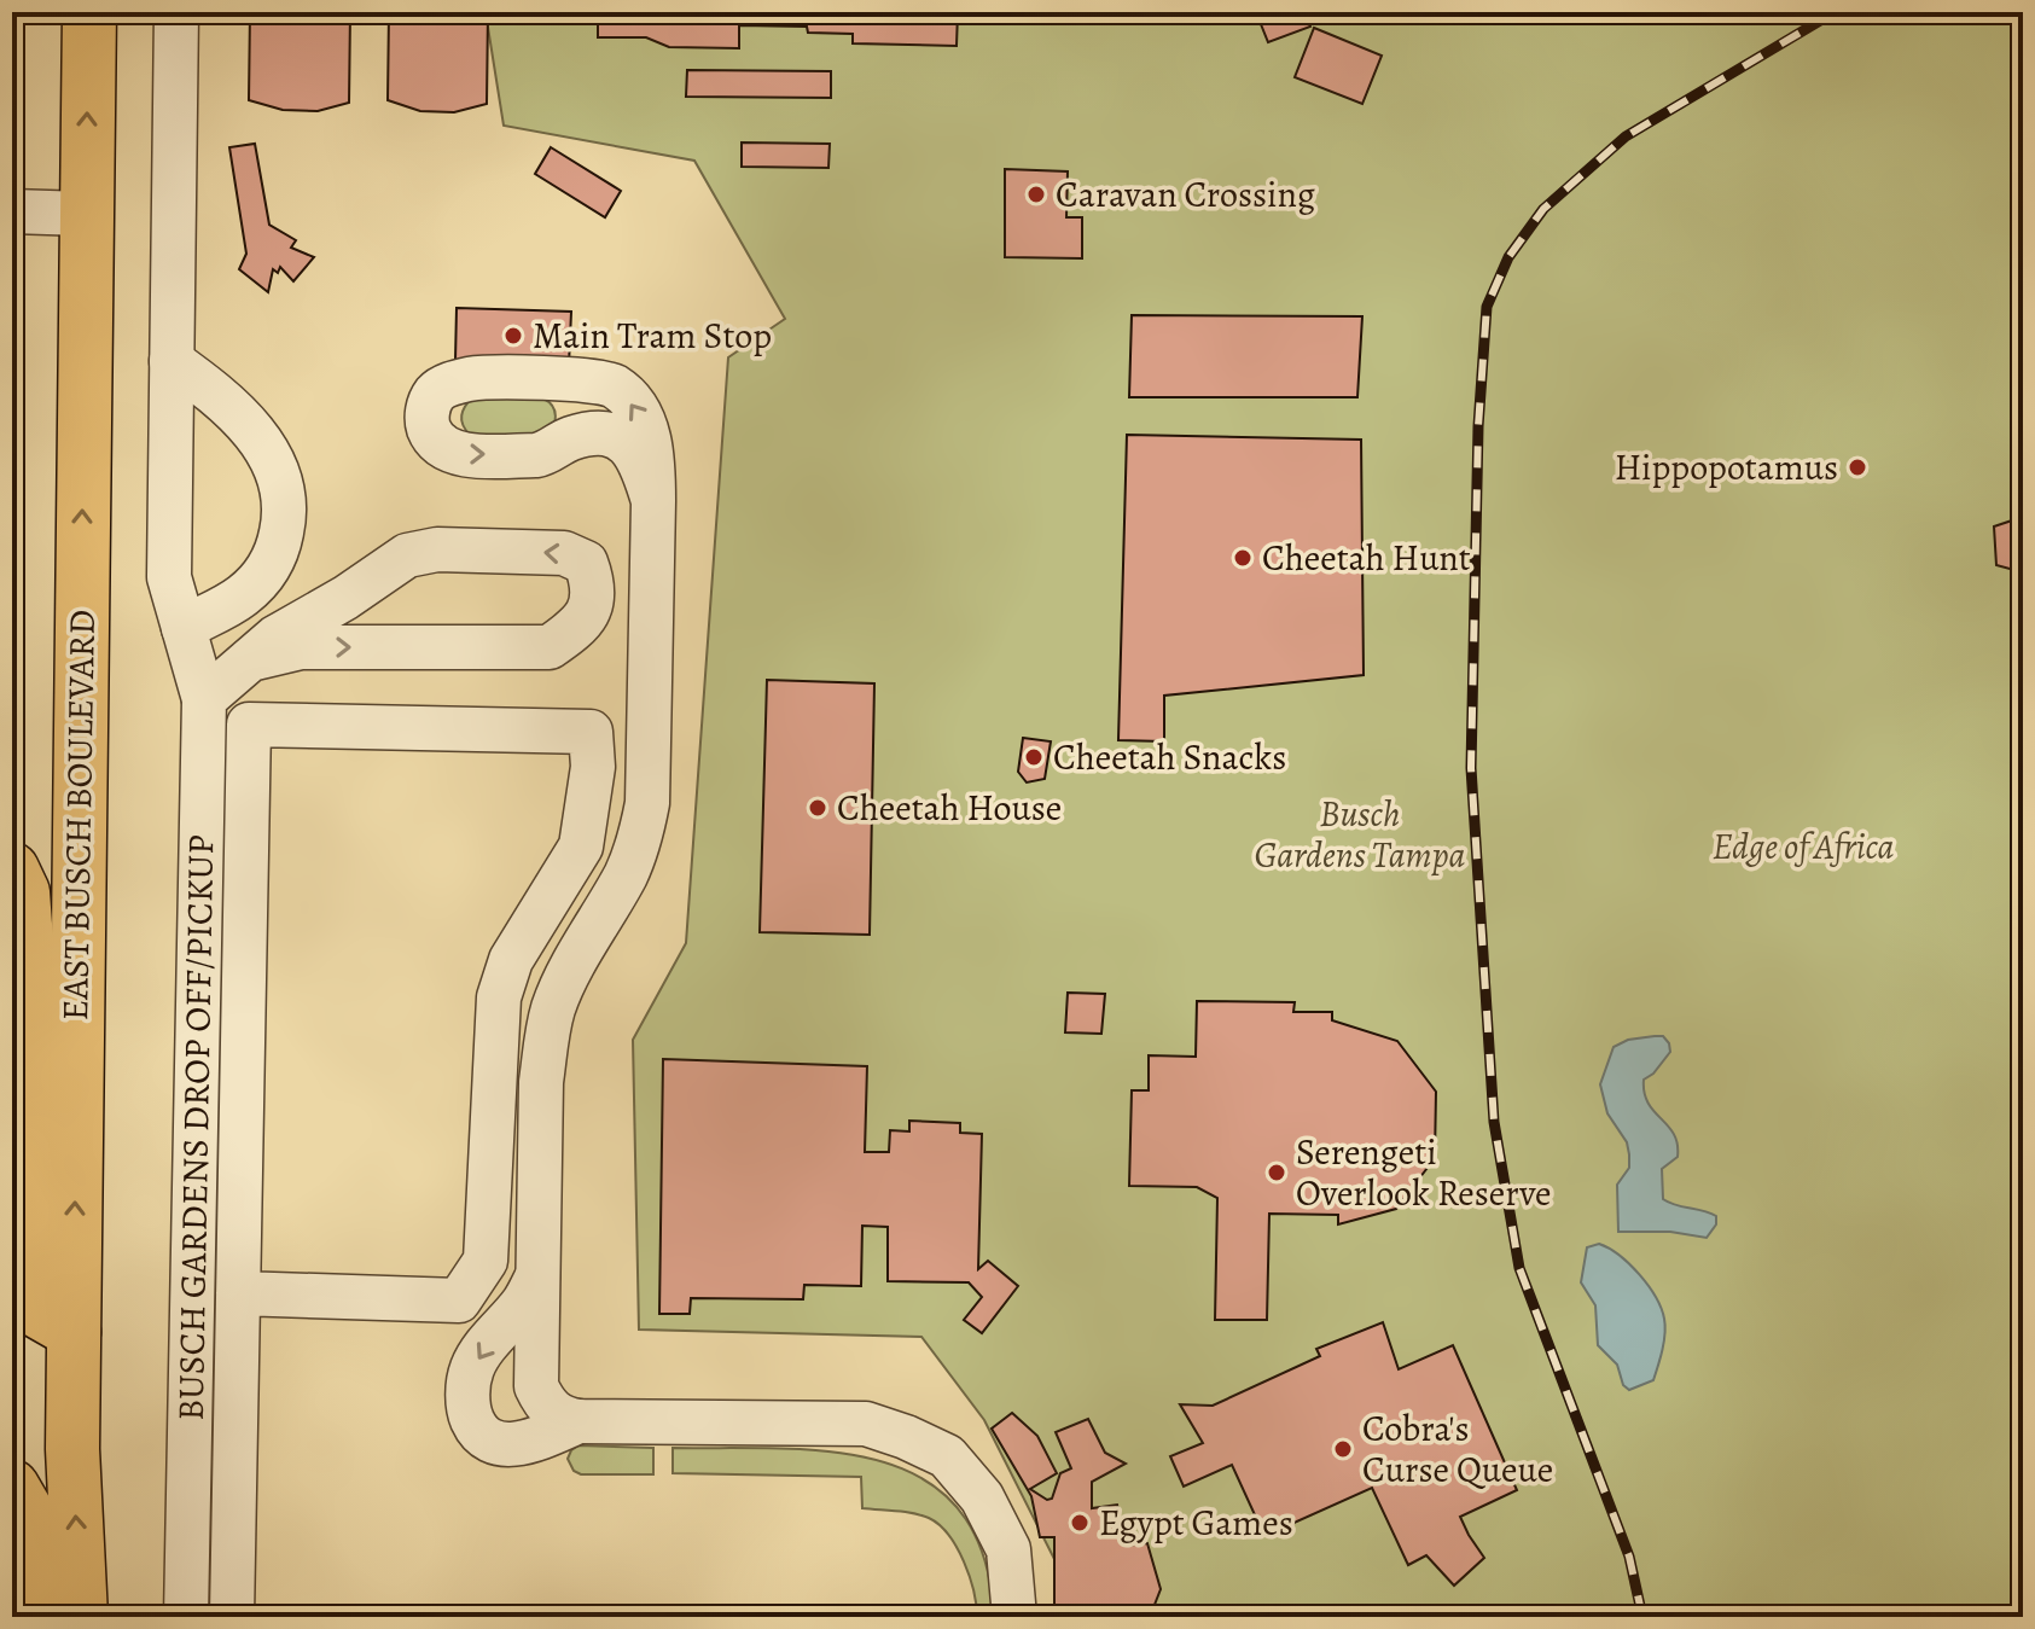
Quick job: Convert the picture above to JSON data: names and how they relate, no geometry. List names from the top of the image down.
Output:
{
  "streets": {
    "main road": ["EAST BUSCH BOULEVARD"],
    "street": ["BUSCH GARDENS DROP OFF/PICKUP"]
  },
  "parks": ["Busch Gardens Tampa", "Edge of Africa"],
  "places": [
    "Caravan Crossing",
    "Main Tram Stop",
    "Hippopotamus",
    "Cheetah Hunt",
    "Cheetah Snacks",
    "Cheetah House",
    "Serengeti Overlook Reserve",
    "Cobra's Curse Queue",
    "Egypt Games"
  ]
}
